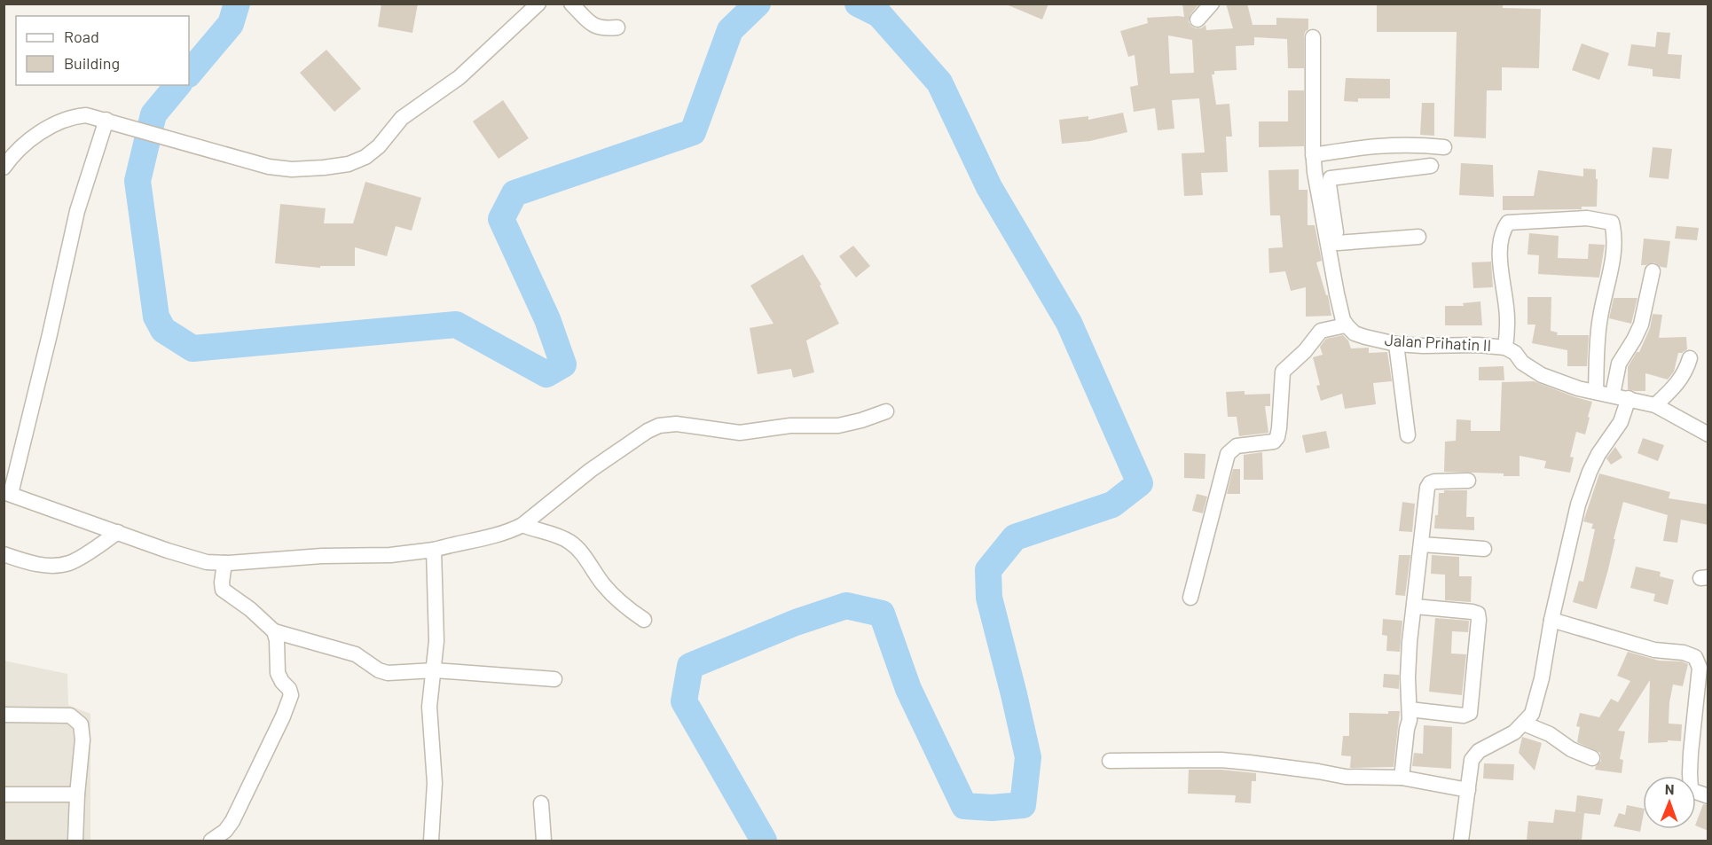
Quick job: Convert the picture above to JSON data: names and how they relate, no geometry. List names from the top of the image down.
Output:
{
  "streets": {
    "street": ["Jalan Prihatin II"]
  },
  "legend": ["Road", "Building"],
  "north": "top"
}
